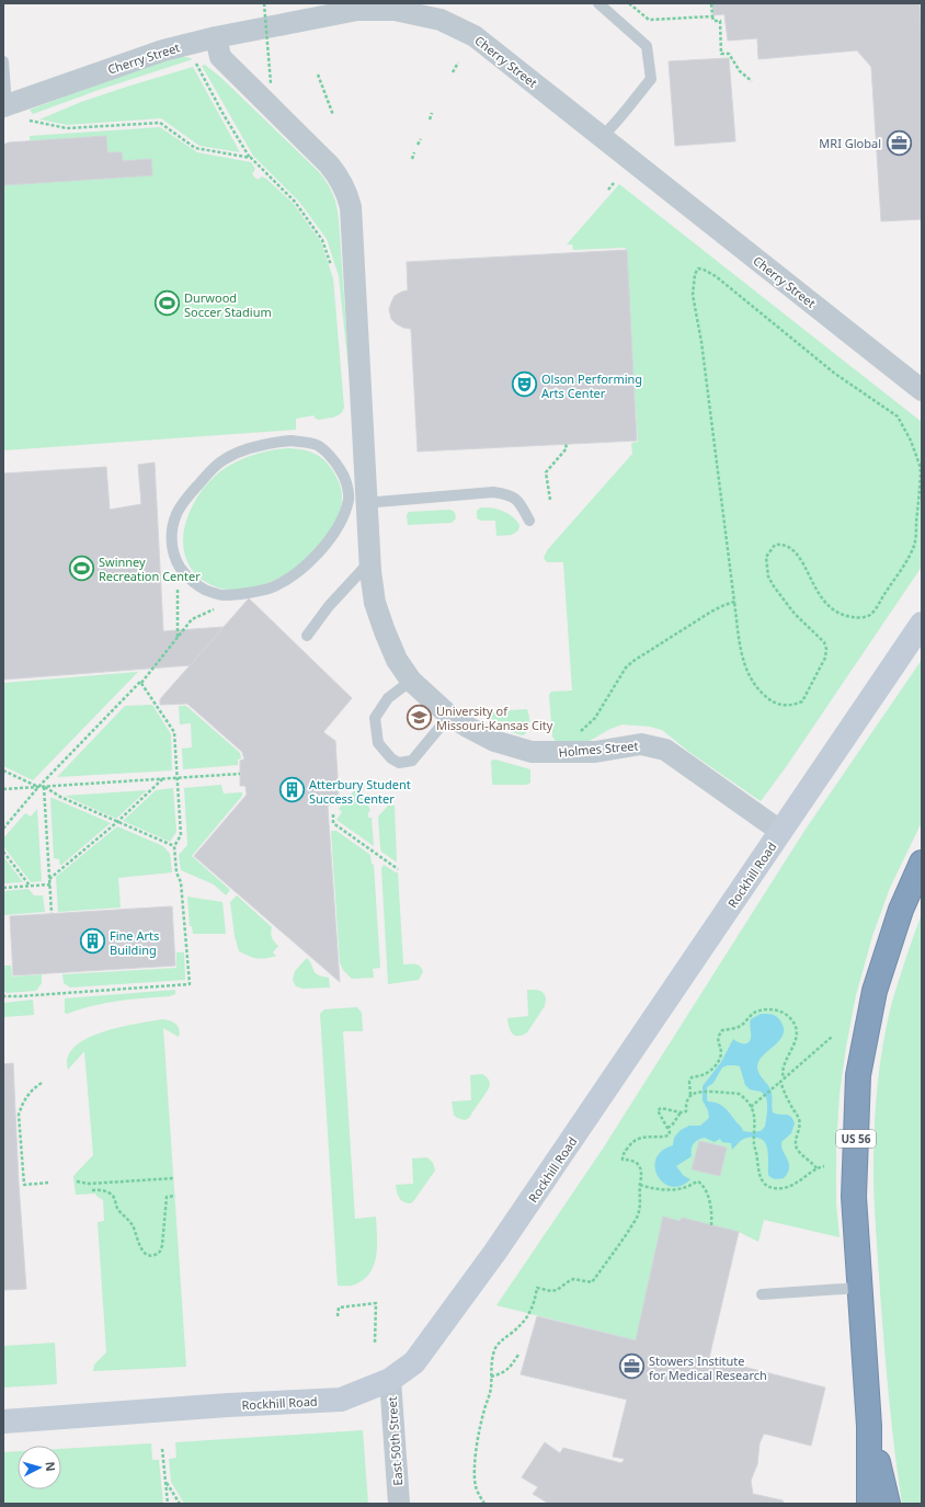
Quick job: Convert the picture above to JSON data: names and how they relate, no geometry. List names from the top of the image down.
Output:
{
  "streets": {
    "highway": ["US 56"],
    "main road": ["Rockhill Road"],
    "street": ["Cherry Street", "Holmes Street", "East 50th Street"]
  },
  "crossings": [
    ["Holmes Street", "Rockhill Road"],
    ["Rockhill Road", "East 50th Street"]
  ],
  "places": {
    "office": ["MRI Global", "Stowers Institute for Medical Research"],
    "sports": ["Durwood Soccer Stadium", "Swinney Recreation Center"],
    "theatre": ["Olson Performing Arts Center"],
    "school or university": ["University of Missouri-Kansas City"],
    "building": ["Atterbury Student Success Center", "Fine Arts Building"]
  },
  "north": "right"
}
